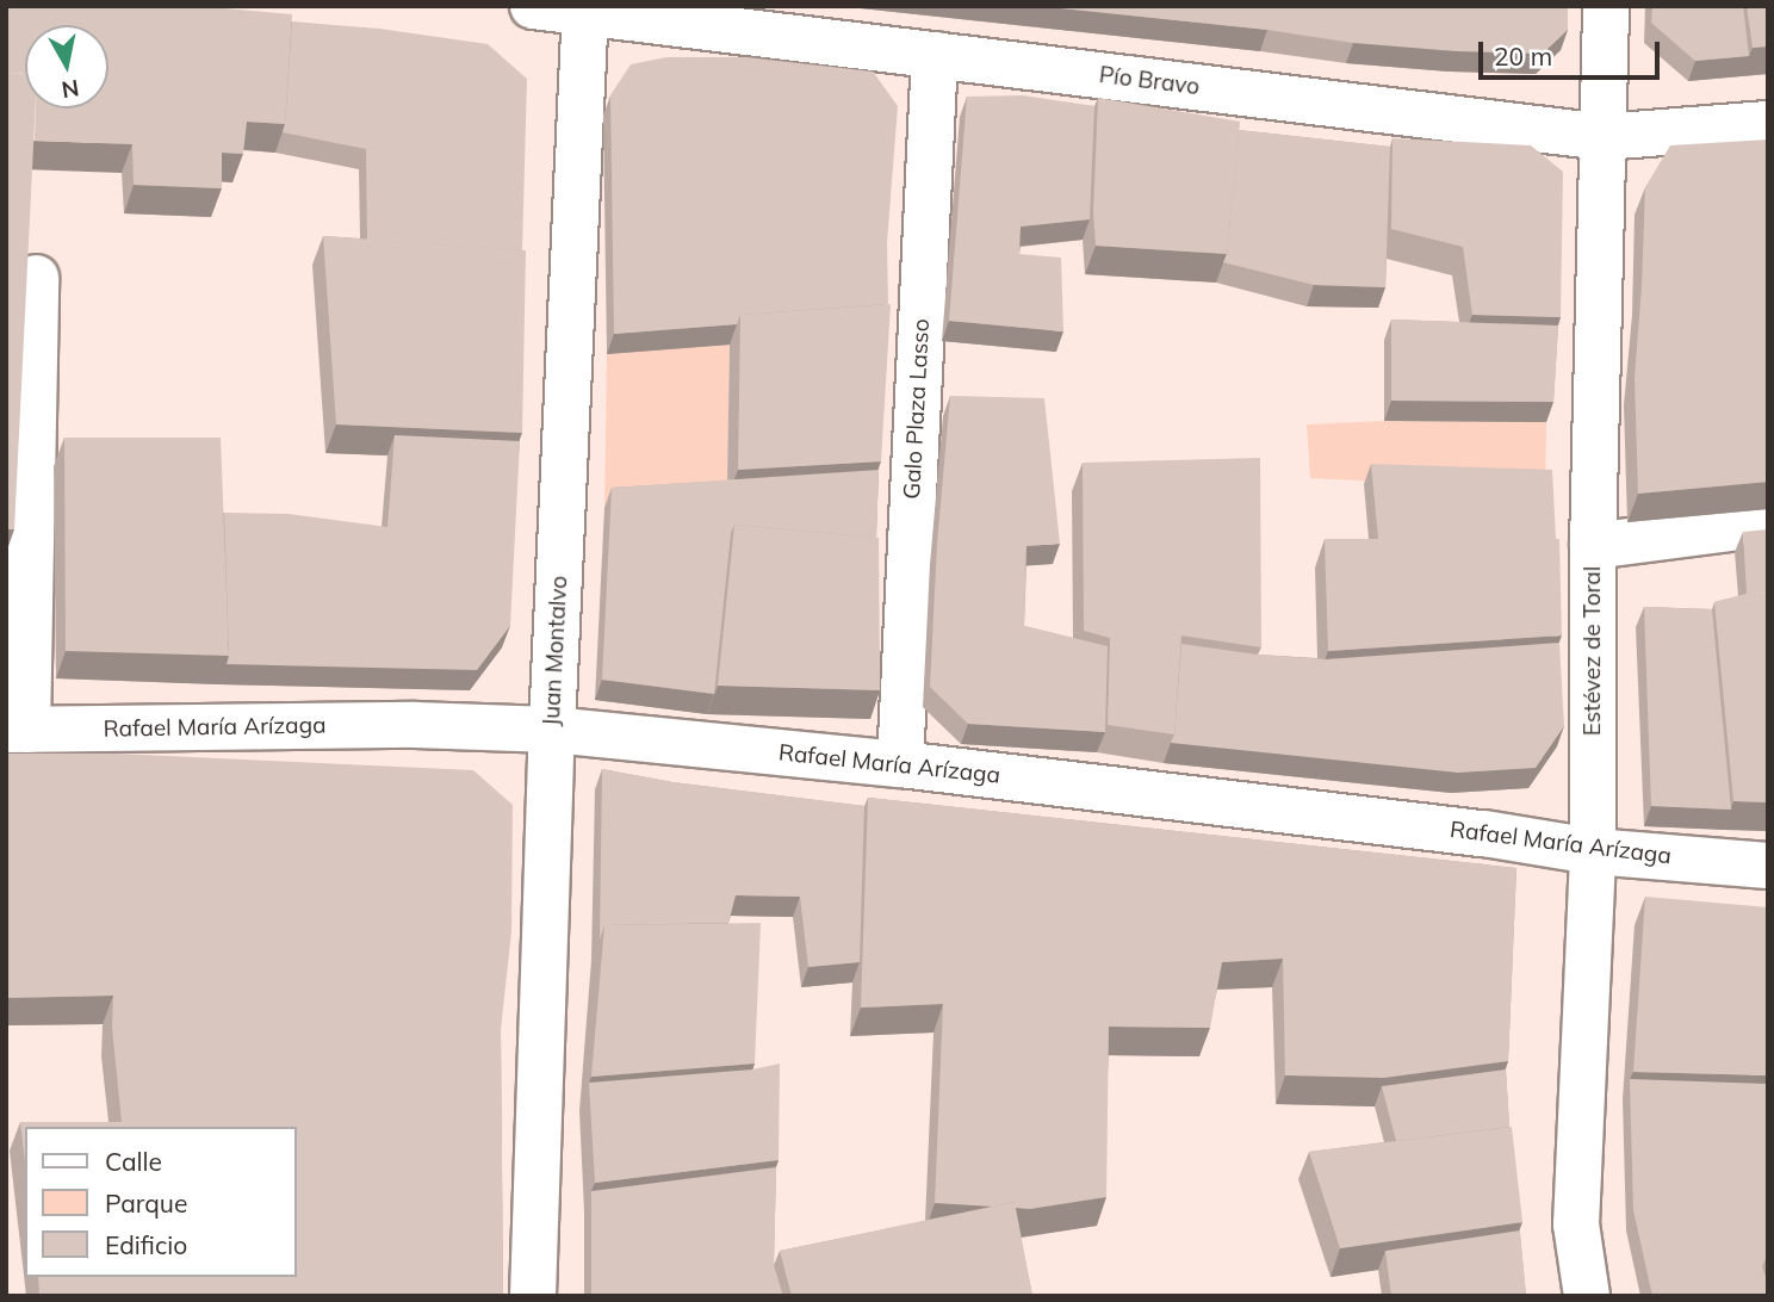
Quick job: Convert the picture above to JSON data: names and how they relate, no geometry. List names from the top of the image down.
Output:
{
  "streets": {
    "street": [
      "Pío Bravo",
      "Galo Plaza Lasso",
      "Juan Montalvo",
      "Estévez de Toral",
      "Rafael María Arízaga"
    ]
  },
  "crossings": [
    ["Pío Bravo", "Galo Plaza Lasso"],
    ["Pío Bravo", "Juan Montalvo"],
    ["Pío Bravo", "Estévez de Toral"],
    ["Galo Plaza Lasso", "Rafael María Arízaga"],
    ["Juan Montalvo", "Rafael María Arízaga"],
    ["Estévez de Toral", "Rafael María Arízaga"]
  ],
  "legend": ["Calle", "Parque", "Edificio"],
  "scale_bar": "20 m",
  "north": "bottom"
}
